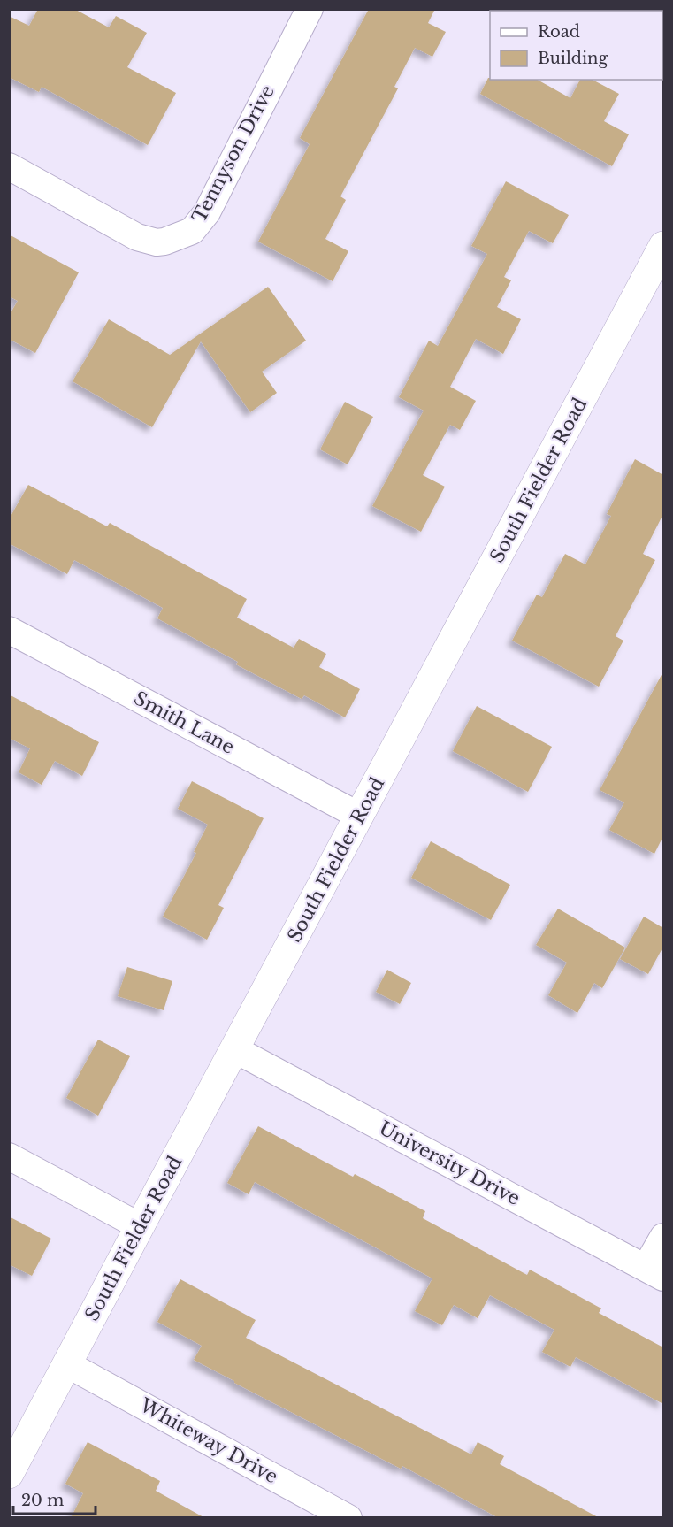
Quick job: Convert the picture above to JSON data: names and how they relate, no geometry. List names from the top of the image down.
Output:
{
  "streets": {
    "main road": ["South Fielder Road"],
    "street": [
      "Tennyson Drive",
      "Smith Lane",
      "University Drive",
      "Whiteway Drive"
    ]
  },
  "crossings": [
    ["South Fielder Road", "Smith Lane"],
    ["South Fielder Road", "University Drive"],
    ["South Fielder Road", "Whiteway Drive"]
  ],
  "legend": ["Road", "Building"],
  "scale_bar": "20 m"
}
